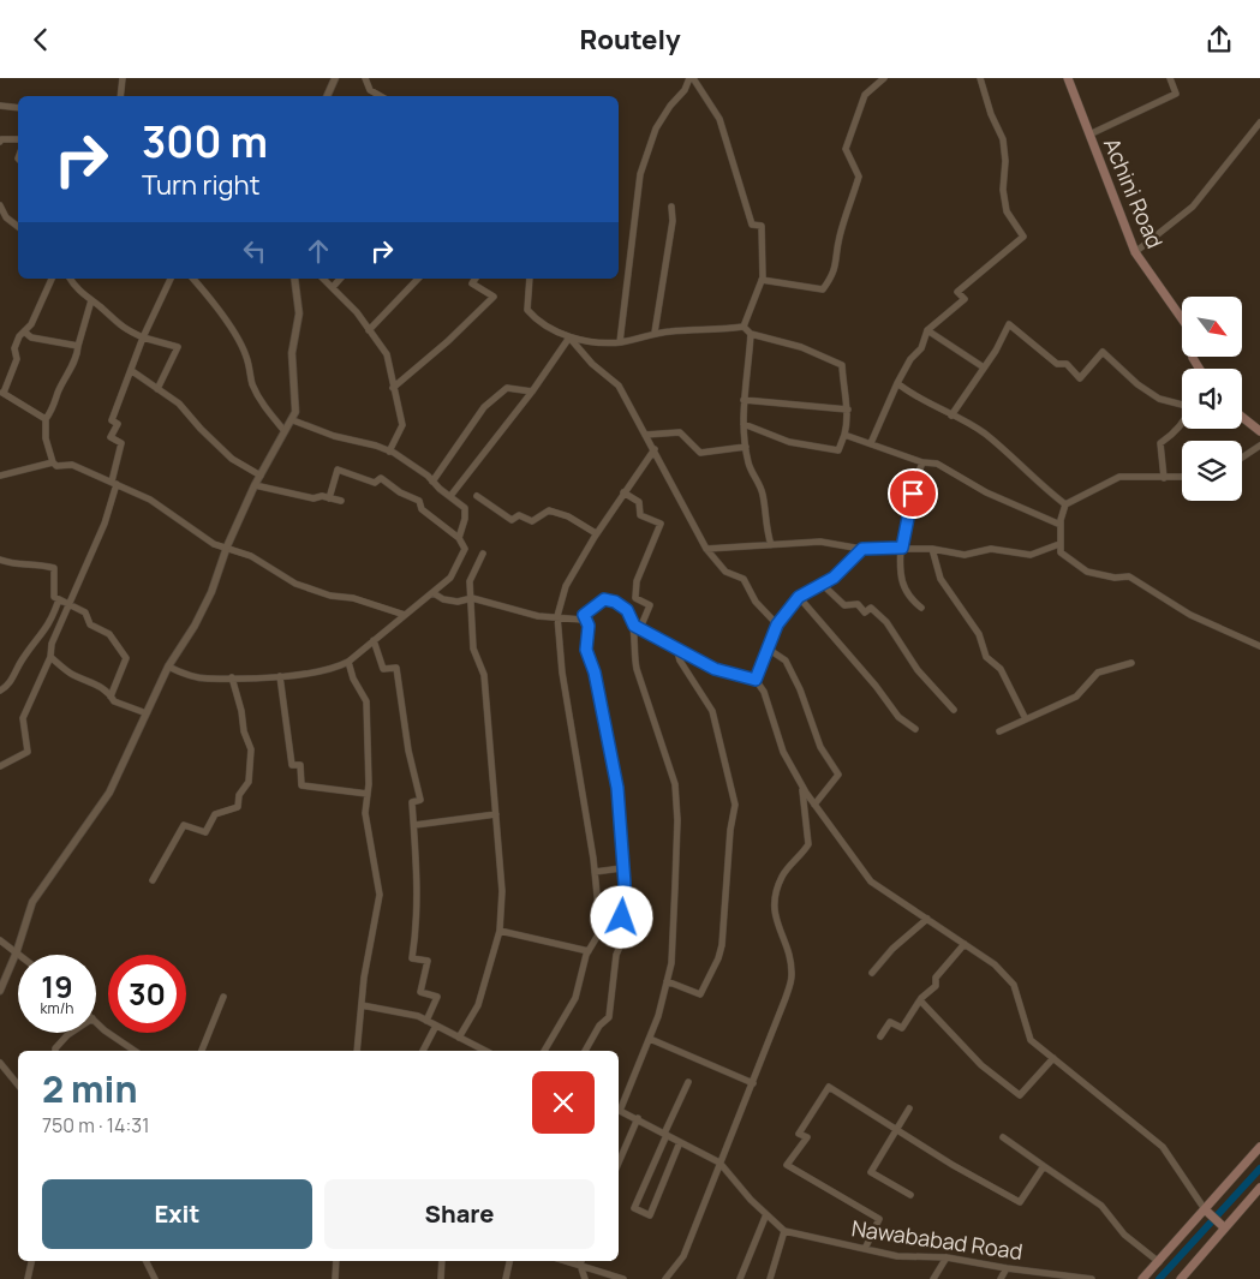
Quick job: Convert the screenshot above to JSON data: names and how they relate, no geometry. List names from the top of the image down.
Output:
{
  "streets": {
    "main road": ["Achini Road"],
    "street": ["Nawababad Road"]
  },
  "north": "bottom right",
  "page": {
    "header": "Routely",
    "turn": ["300 m", "Turn right"],
    "speed": "19 km/h",
    "limit": "30",
    "heading": ["2 min", "750 m · 14:31"],
    "buttons": ["Exit", "Share"]
  }
}
